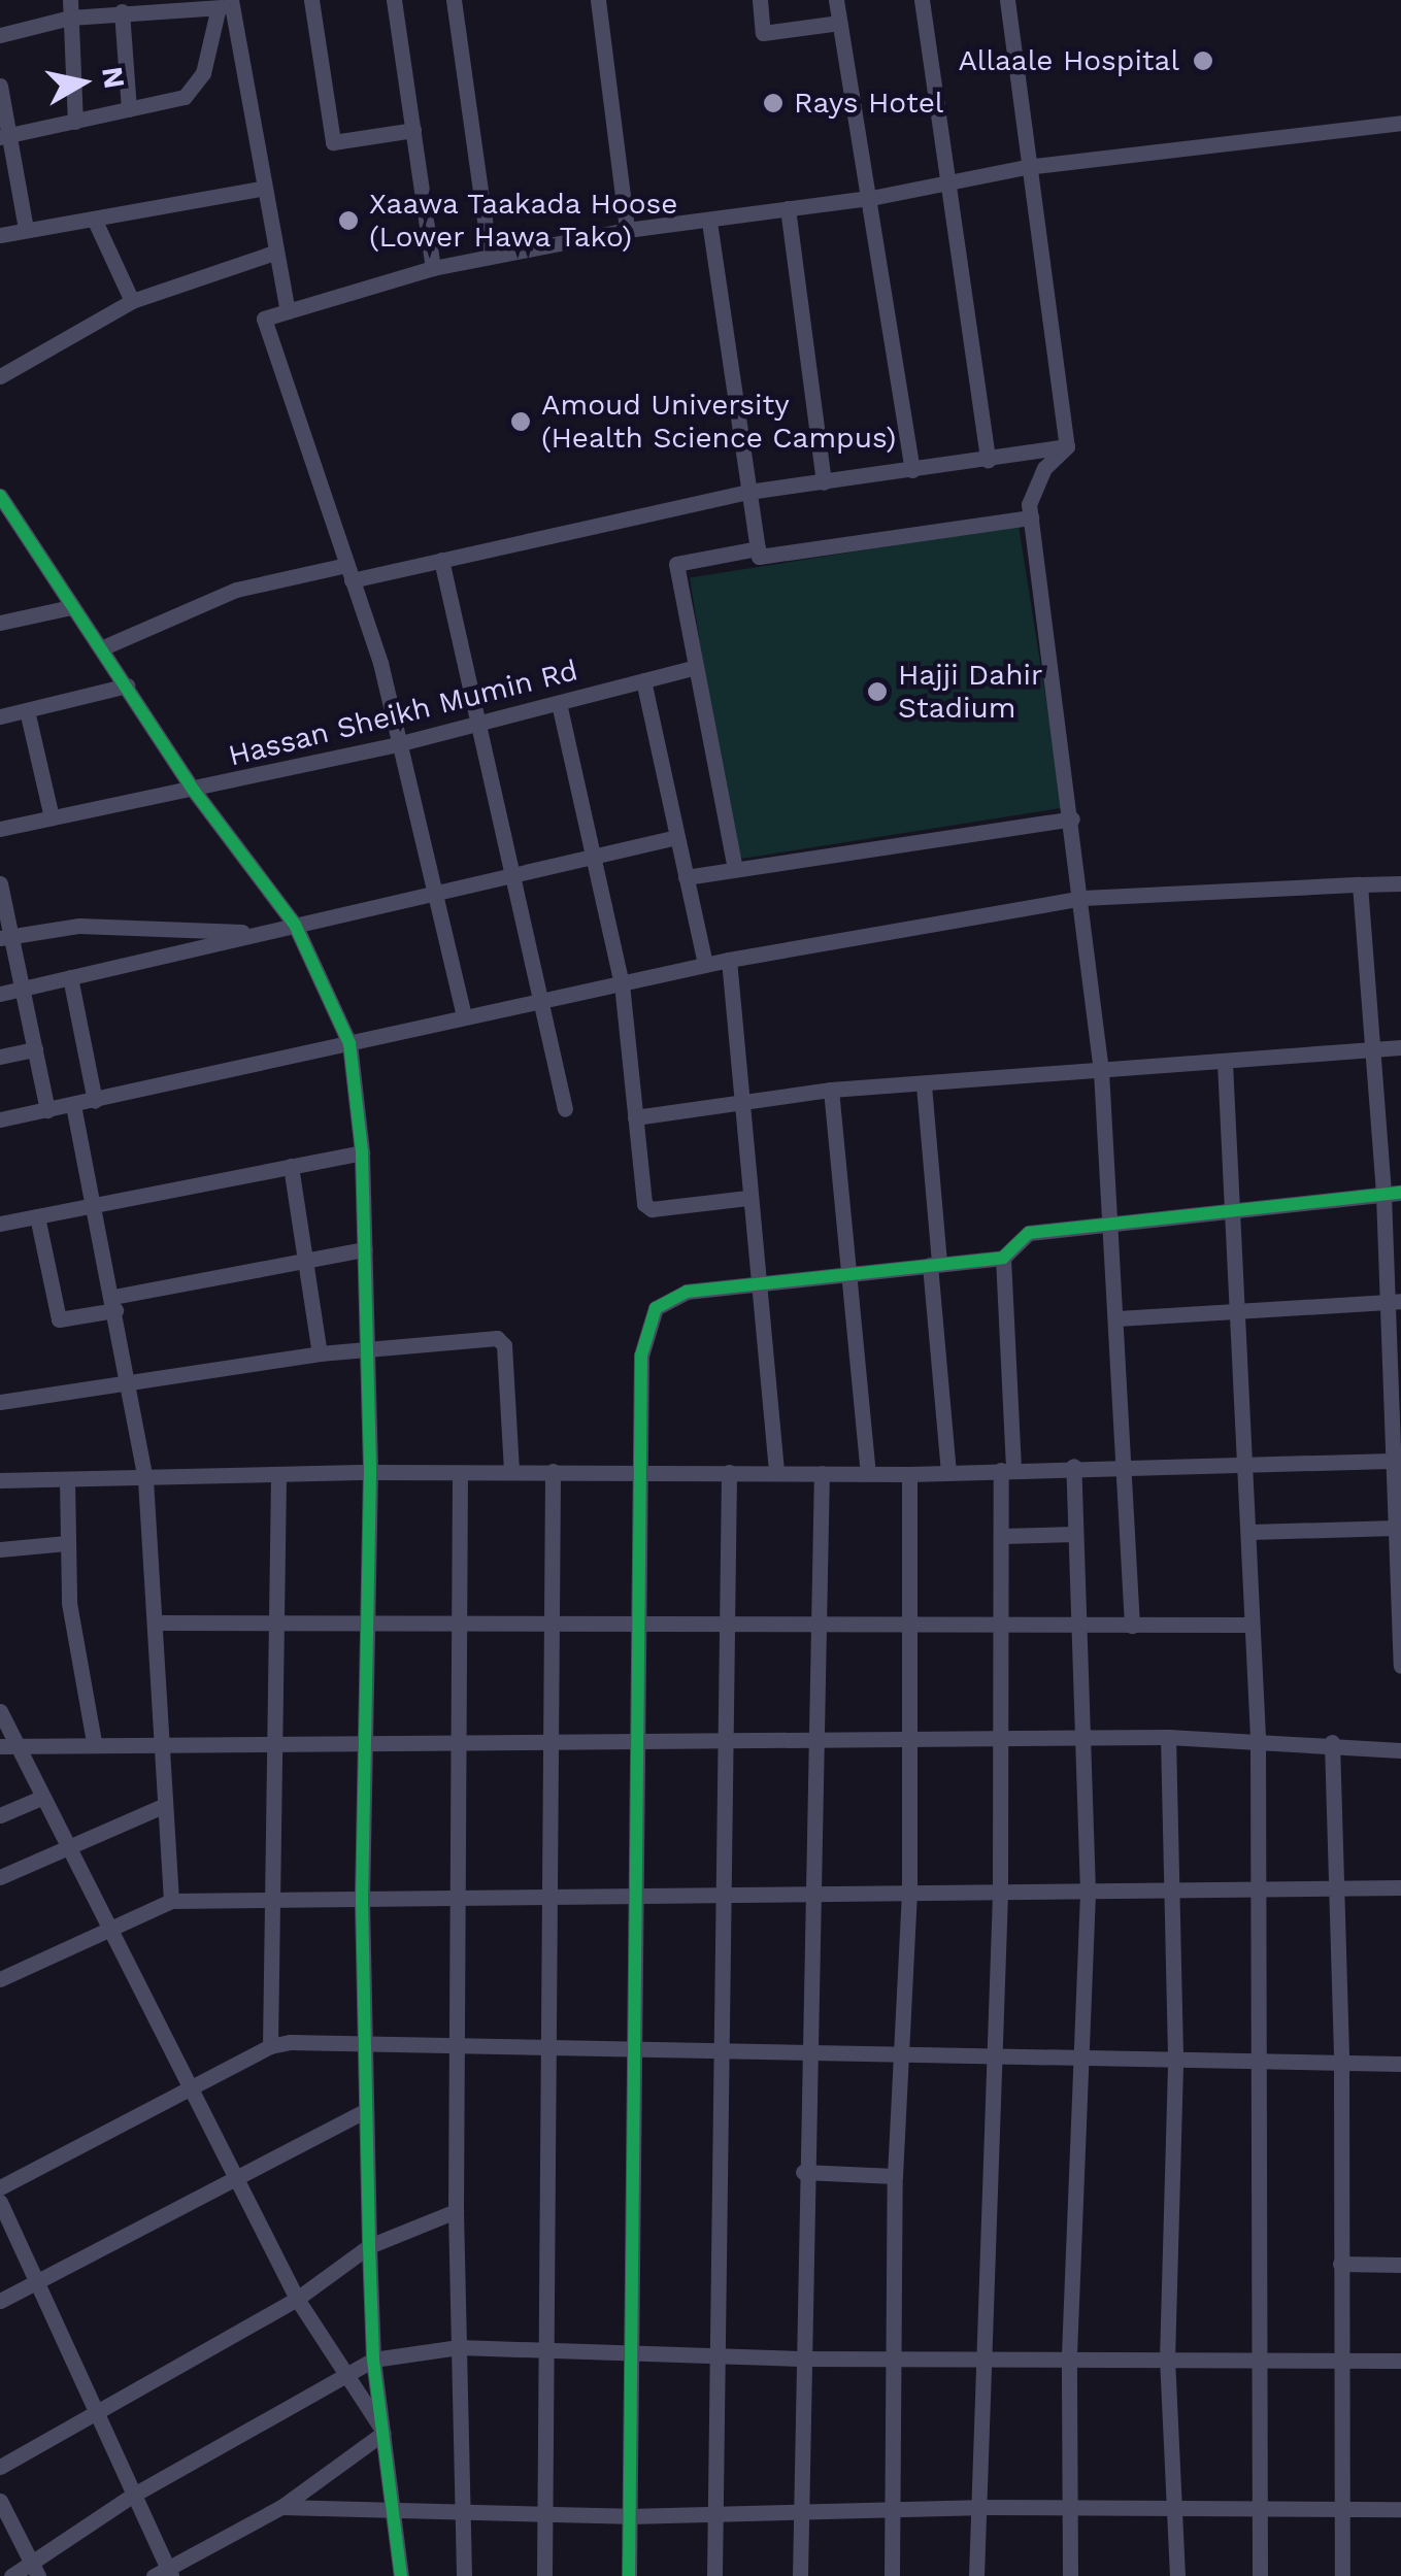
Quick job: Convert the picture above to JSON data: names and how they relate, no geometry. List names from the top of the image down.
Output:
{
  "streets": {
    "street": ["Hassan Sheikh Mumin Rd"]
  },
  "places": [
    "Allaale Hospital",
    "Rays Hotel",
    "Xaawa Taakada Hoose (Lower Hawa Tako)",
    "Amoud University (Health Science Campus)",
    "Hajji Dahir Stadium"
  ],
  "north": "right"
}
